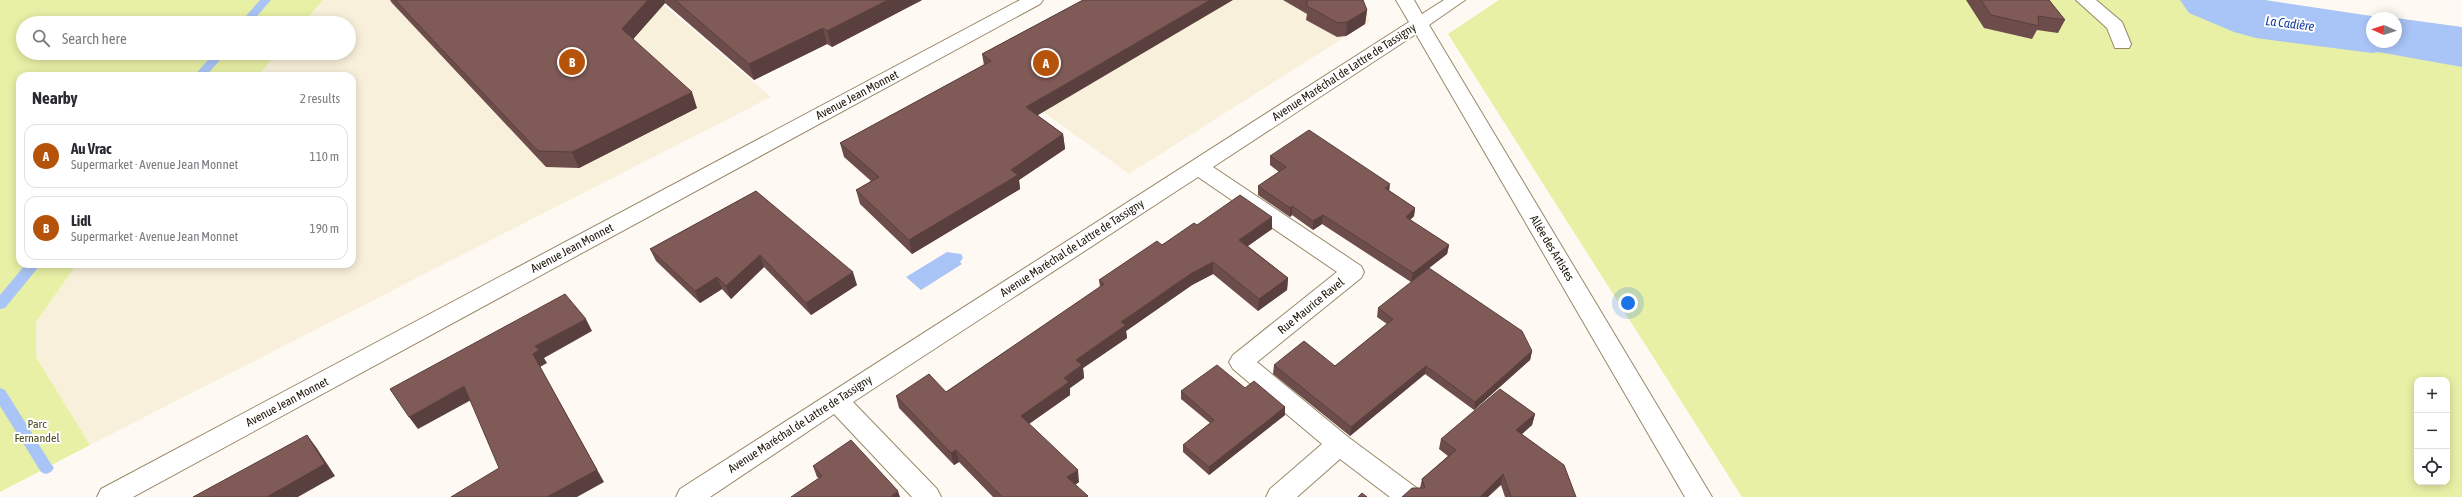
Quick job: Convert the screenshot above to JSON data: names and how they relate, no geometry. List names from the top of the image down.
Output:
{
  "streets": {
    "street": [
      "Avenue Maréchal de Lattre de Tassigny",
      "Avenue Jean Monnet",
      "Allée des Artistes",
      "Rue Maurice Ravel"
    ]
  },
  "crossings": [
    ["Avenue Maréchal de Lattre de Tassigny", "Allée des Artistes"],
    ["Avenue Maréchal de Lattre de Tassigny", "Rue Maurice Ravel"]
  ],
  "water": ["La Cadière"],
  "parks": ["Parc Fernandel"],
  "north": "left",
  "page": {
    "search": "Search here",
    "pins": ["B", "A"],
    "heading": ["Nearby", "2 results"],
    "list": [
      {
        "mark": "A",
        "name": "Au Vrac",
        "note": "Supermarket · Avenue Jean Monnet",
        "value": "110 m"
      },
      {
        "mark": "B",
        "name": "Lidl",
        "note": "Supermarket · Avenue Jean Monnet",
        "value": "190 m"
      }
    ],
    "map_buttons": ["+", "−"]
  }
}
